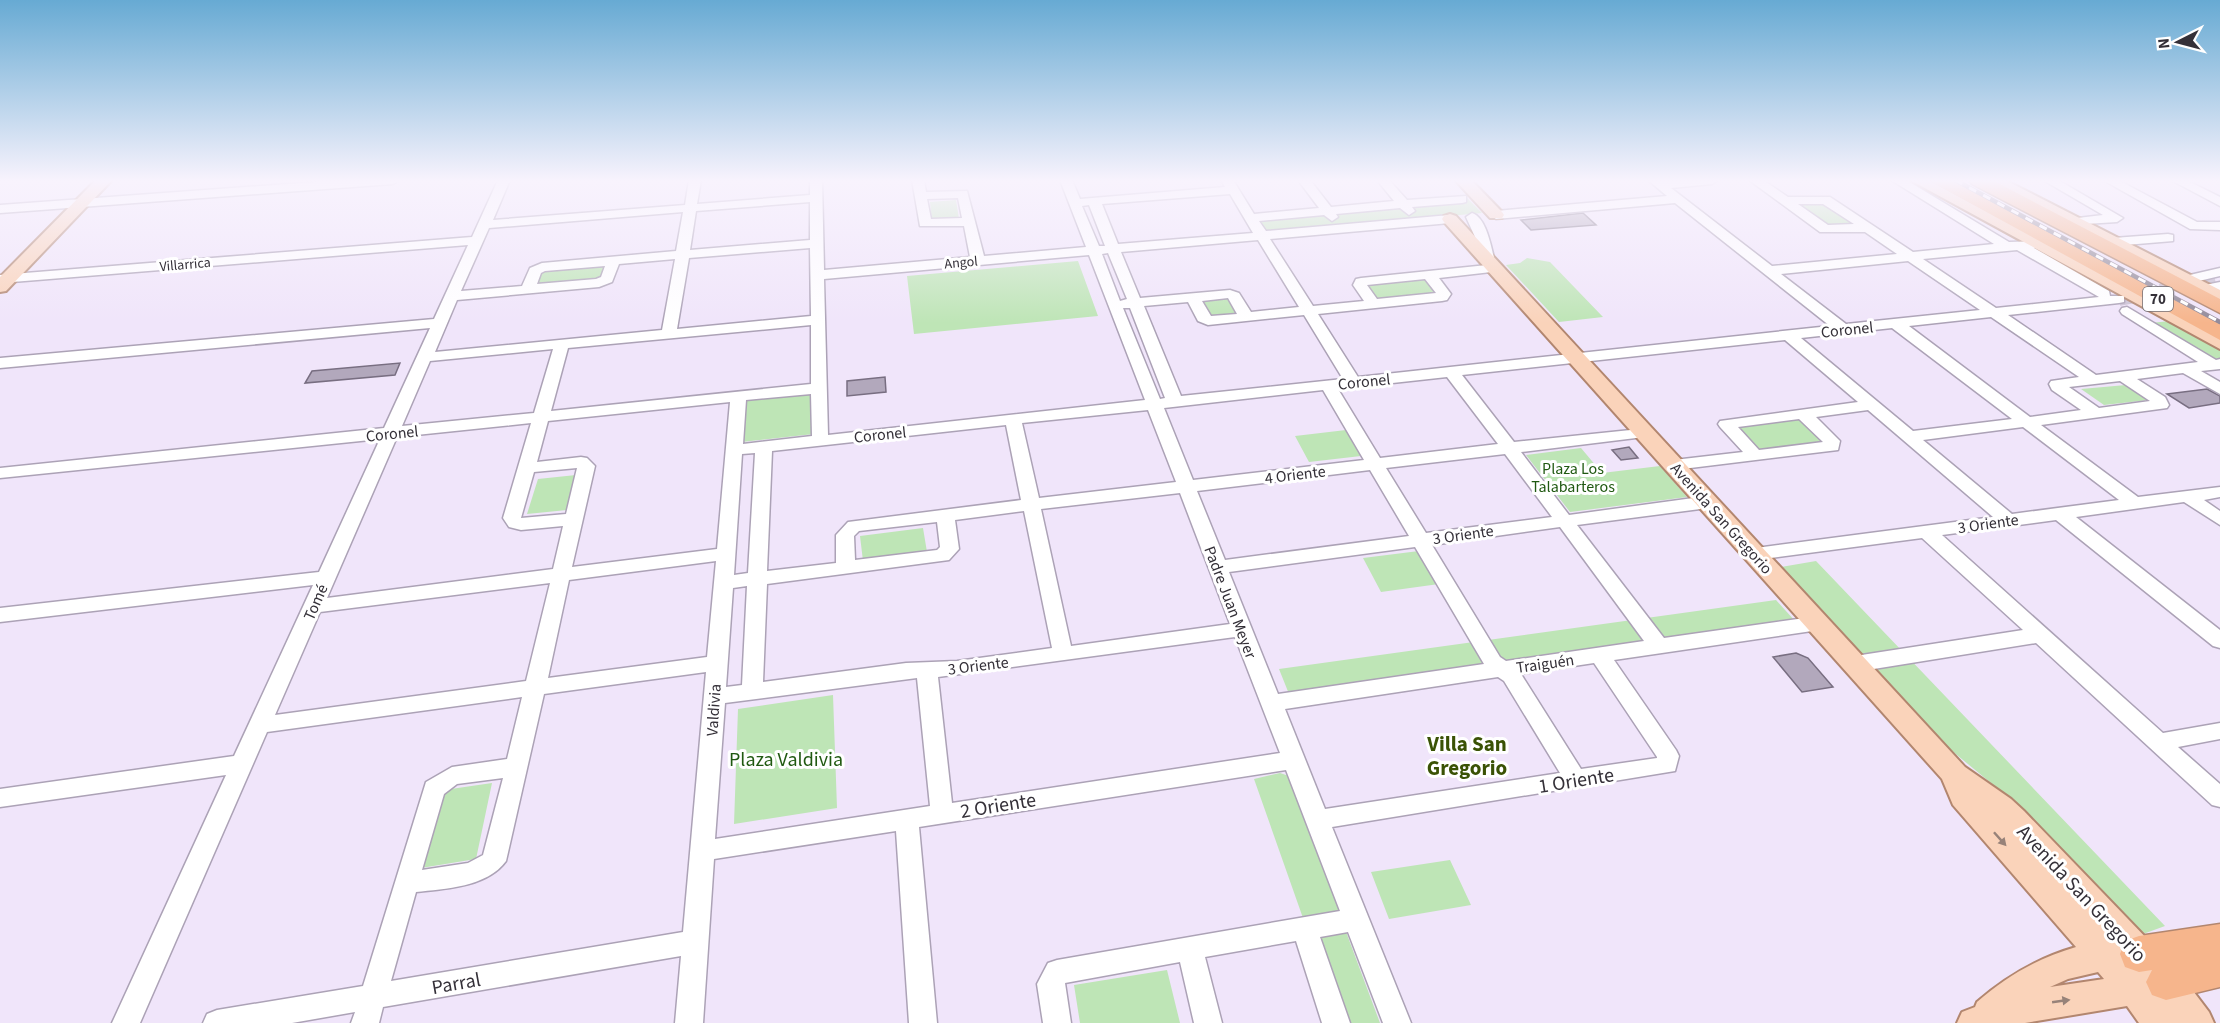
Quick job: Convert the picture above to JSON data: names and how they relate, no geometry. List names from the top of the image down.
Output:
{
  "streets": {
    "highway": ["70"],
    "main road": ["Avenida San Gregorio"],
    "street": [
      "Angol",
      "Villarrica",
      "Coronel",
      "4 Oriente",
      "3 Oriente",
      "Tomé",
      "Padre Juan Meyer",
      "Traiguén",
      "Valdivia",
      "1 Oriente",
      "2 Oriente",
      "Parral"
    ]
  },
  "crossings": [
    ["Angol", "Padre Juan Meyer"],
    ["Villarrica", "Tomé"],
    ["Coronel", "Avenida San Gregorio"],
    ["Coronel", "Tomé"],
    ["Coronel", "Padre Juan Meyer"],
    ["Coronel", "Valdivia"],
    ["4 Oriente", "Avenida San Gregorio"],
    ["4 Oriente", "Padre Juan Meyer"],
    ["Avenida San Gregorio", "3 Oriente"],
    ["Avenida San Gregorio", "Traiguén"],
    ["3 Oriente", "Padre Juan Meyer"],
    ["3 Oriente", "Valdivia"],
    ["Padre Juan Meyer", "Traiguén"],
    ["Padre Juan Meyer", "1 Oriente"],
    ["Padre Juan Meyer", "2 Oriente"],
    ["Traiguén", "1 Oriente"],
    ["Valdivia", "2 Oriente"],
    ["Valdivia", "Parral"]
  ],
  "districts": ["Villa San Gregorio"],
  "parks": ["Plaza Los Talabarteros", "Plaza Valdivia"],
  "north": "left"
}
